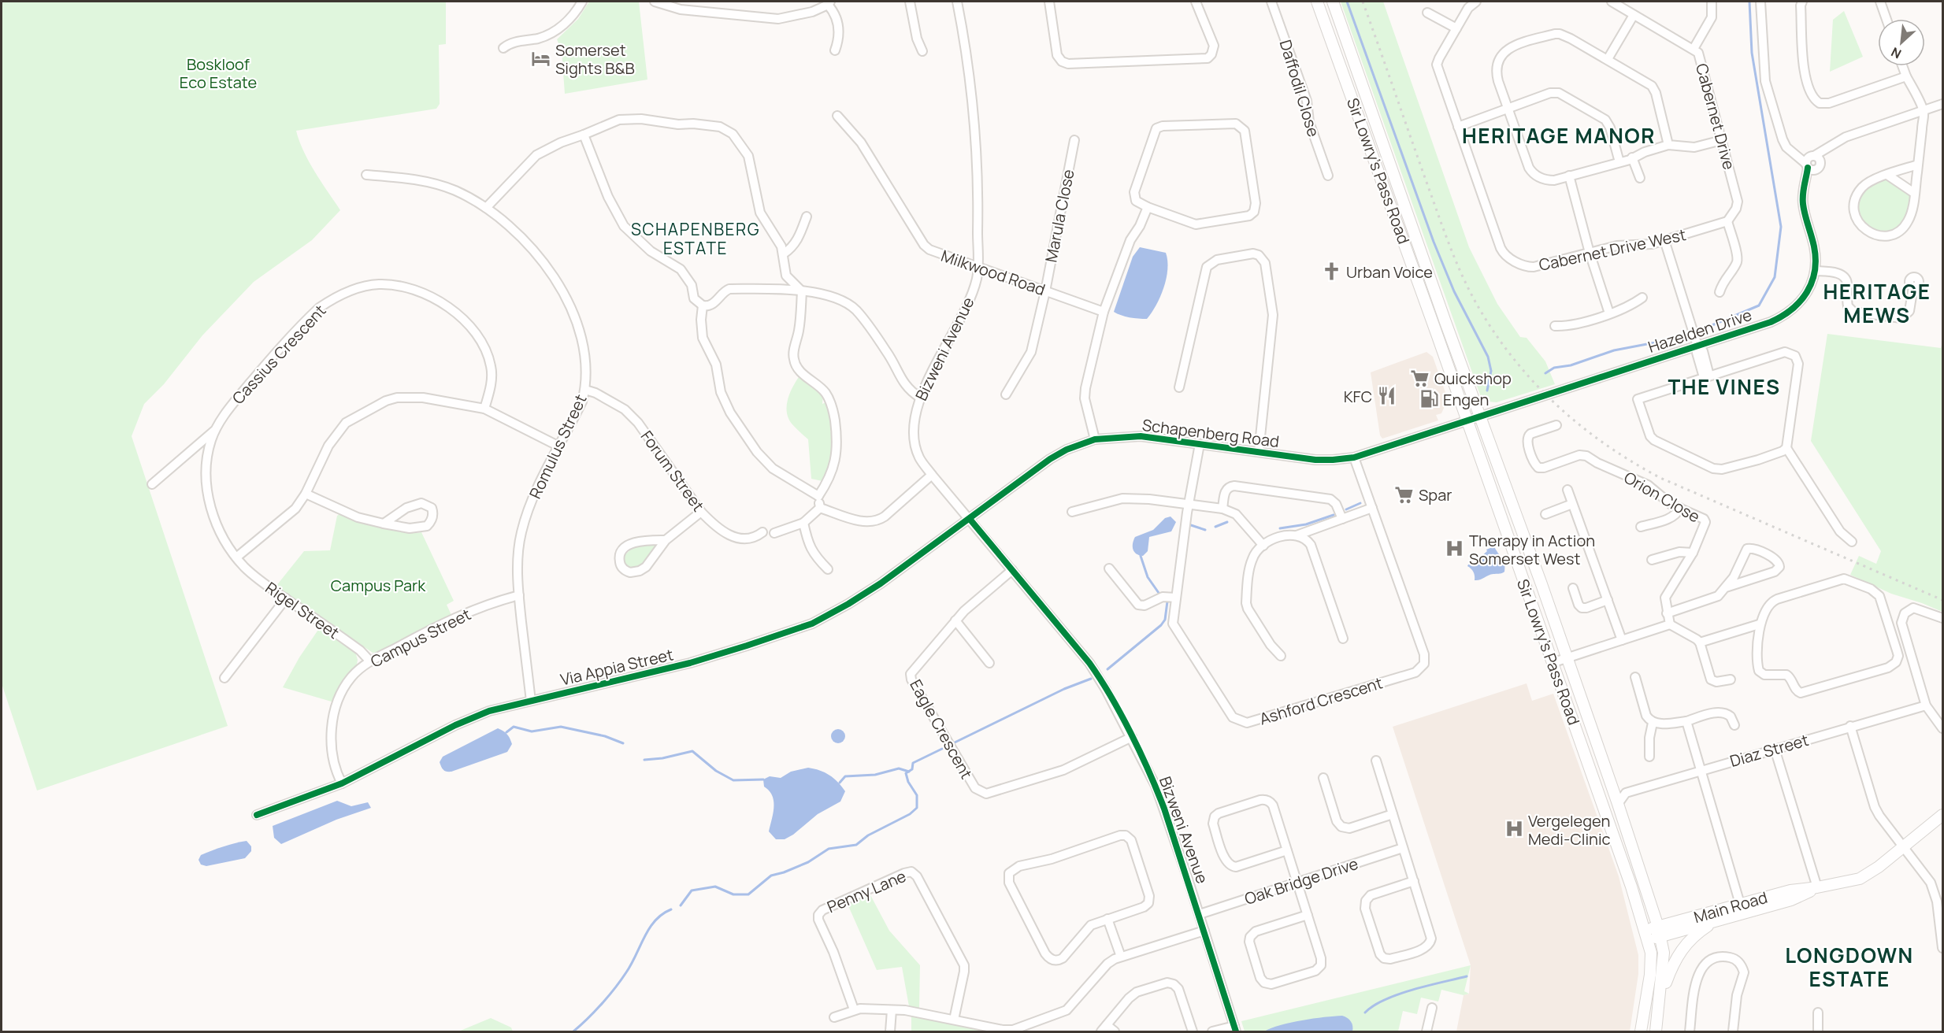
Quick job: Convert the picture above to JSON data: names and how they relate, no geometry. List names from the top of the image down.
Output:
{
  "streets": {
    "main road": ["Sir Lowry's Pass Road", "Main Road"],
    "street": [
      "Daffodil Close",
      "Cabernet Drive",
      "Marula Close",
      "Cabernet Drive West",
      "Milkwood Road",
      "Hazelden Drive",
      "Bizweni Avenue",
      "Cassius Crescent",
      "Schapenberg Road",
      "Romulus Street",
      "Forum Street",
      "Orion Close",
      "Rigel Street",
      "Campus Street",
      "Via Appia Street",
      "Ashford Crescent",
      "Eagle Crescent",
      "Diaz Street",
      "Oak Bridge Drive",
      "Penny Lane"
    ]
  },
  "crossings": [
    ["Cabernet Drive", "Cabernet Drive West"],
    ["Sir Lowry's Pass Road", "Hazelden Drive"],
    ["Sir Lowry's Pass Road", "Schapenberg Road"],
    ["Sir Lowry's Pass Road", "Diaz Street"],
    ["Sir Lowry's Pass Road", "Main Road"],
    ["Marula Close", "Milkwood Road"],
    ["Milkwood Road", "Bizweni Avenue"],
    ["Hazelden Drive", "Schapenberg Road"],
    ["Bizweni Avenue", "Schapenberg Road"],
    ["Bizweni Avenue", "Via Appia Street"],
    ["Bizweni Avenue", "Eagle Crescent"],
    ["Bizweni Avenue", "Oak Bridge Drive"],
    ["Cassius Crescent", "Rigel Street"],
    ["Schapenberg Road", "Via Appia Street"],
    ["Schapenberg Road", "Ashford Crescent"],
    ["Romulus Street", "Forum Street"],
    ["Romulus Street", "Campus Street"],
    ["Romulus Street", "Via Appia Street"],
    ["Rigel Street", "Campus Street"],
    ["Campus Street", "Via Appia Street"]
  ],
  "districts": [
    "HERITAGE MANOR",
    "SCHAPENBERG ESTATE",
    "HERITAGE MEWS",
    "THE VINES",
    "LONGDOWN ESTATE"
  ],
  "parks": ["Boskloof Eco Estate", "Campus Park"],
  "places": {
    "hotel": ["Somerset Sights B&B"],
    "church": ["Urban Voice"],
    "supermarket": ["Quickshop", "Spar"],
    "restaurant": ["KFC"],
    "fuel station": ["Engen"],
    "hospital": ["Therapy in Action Somerset West", "Vergelegen Medi-Clinic"]
  },
  "north": "bottom left"
}
